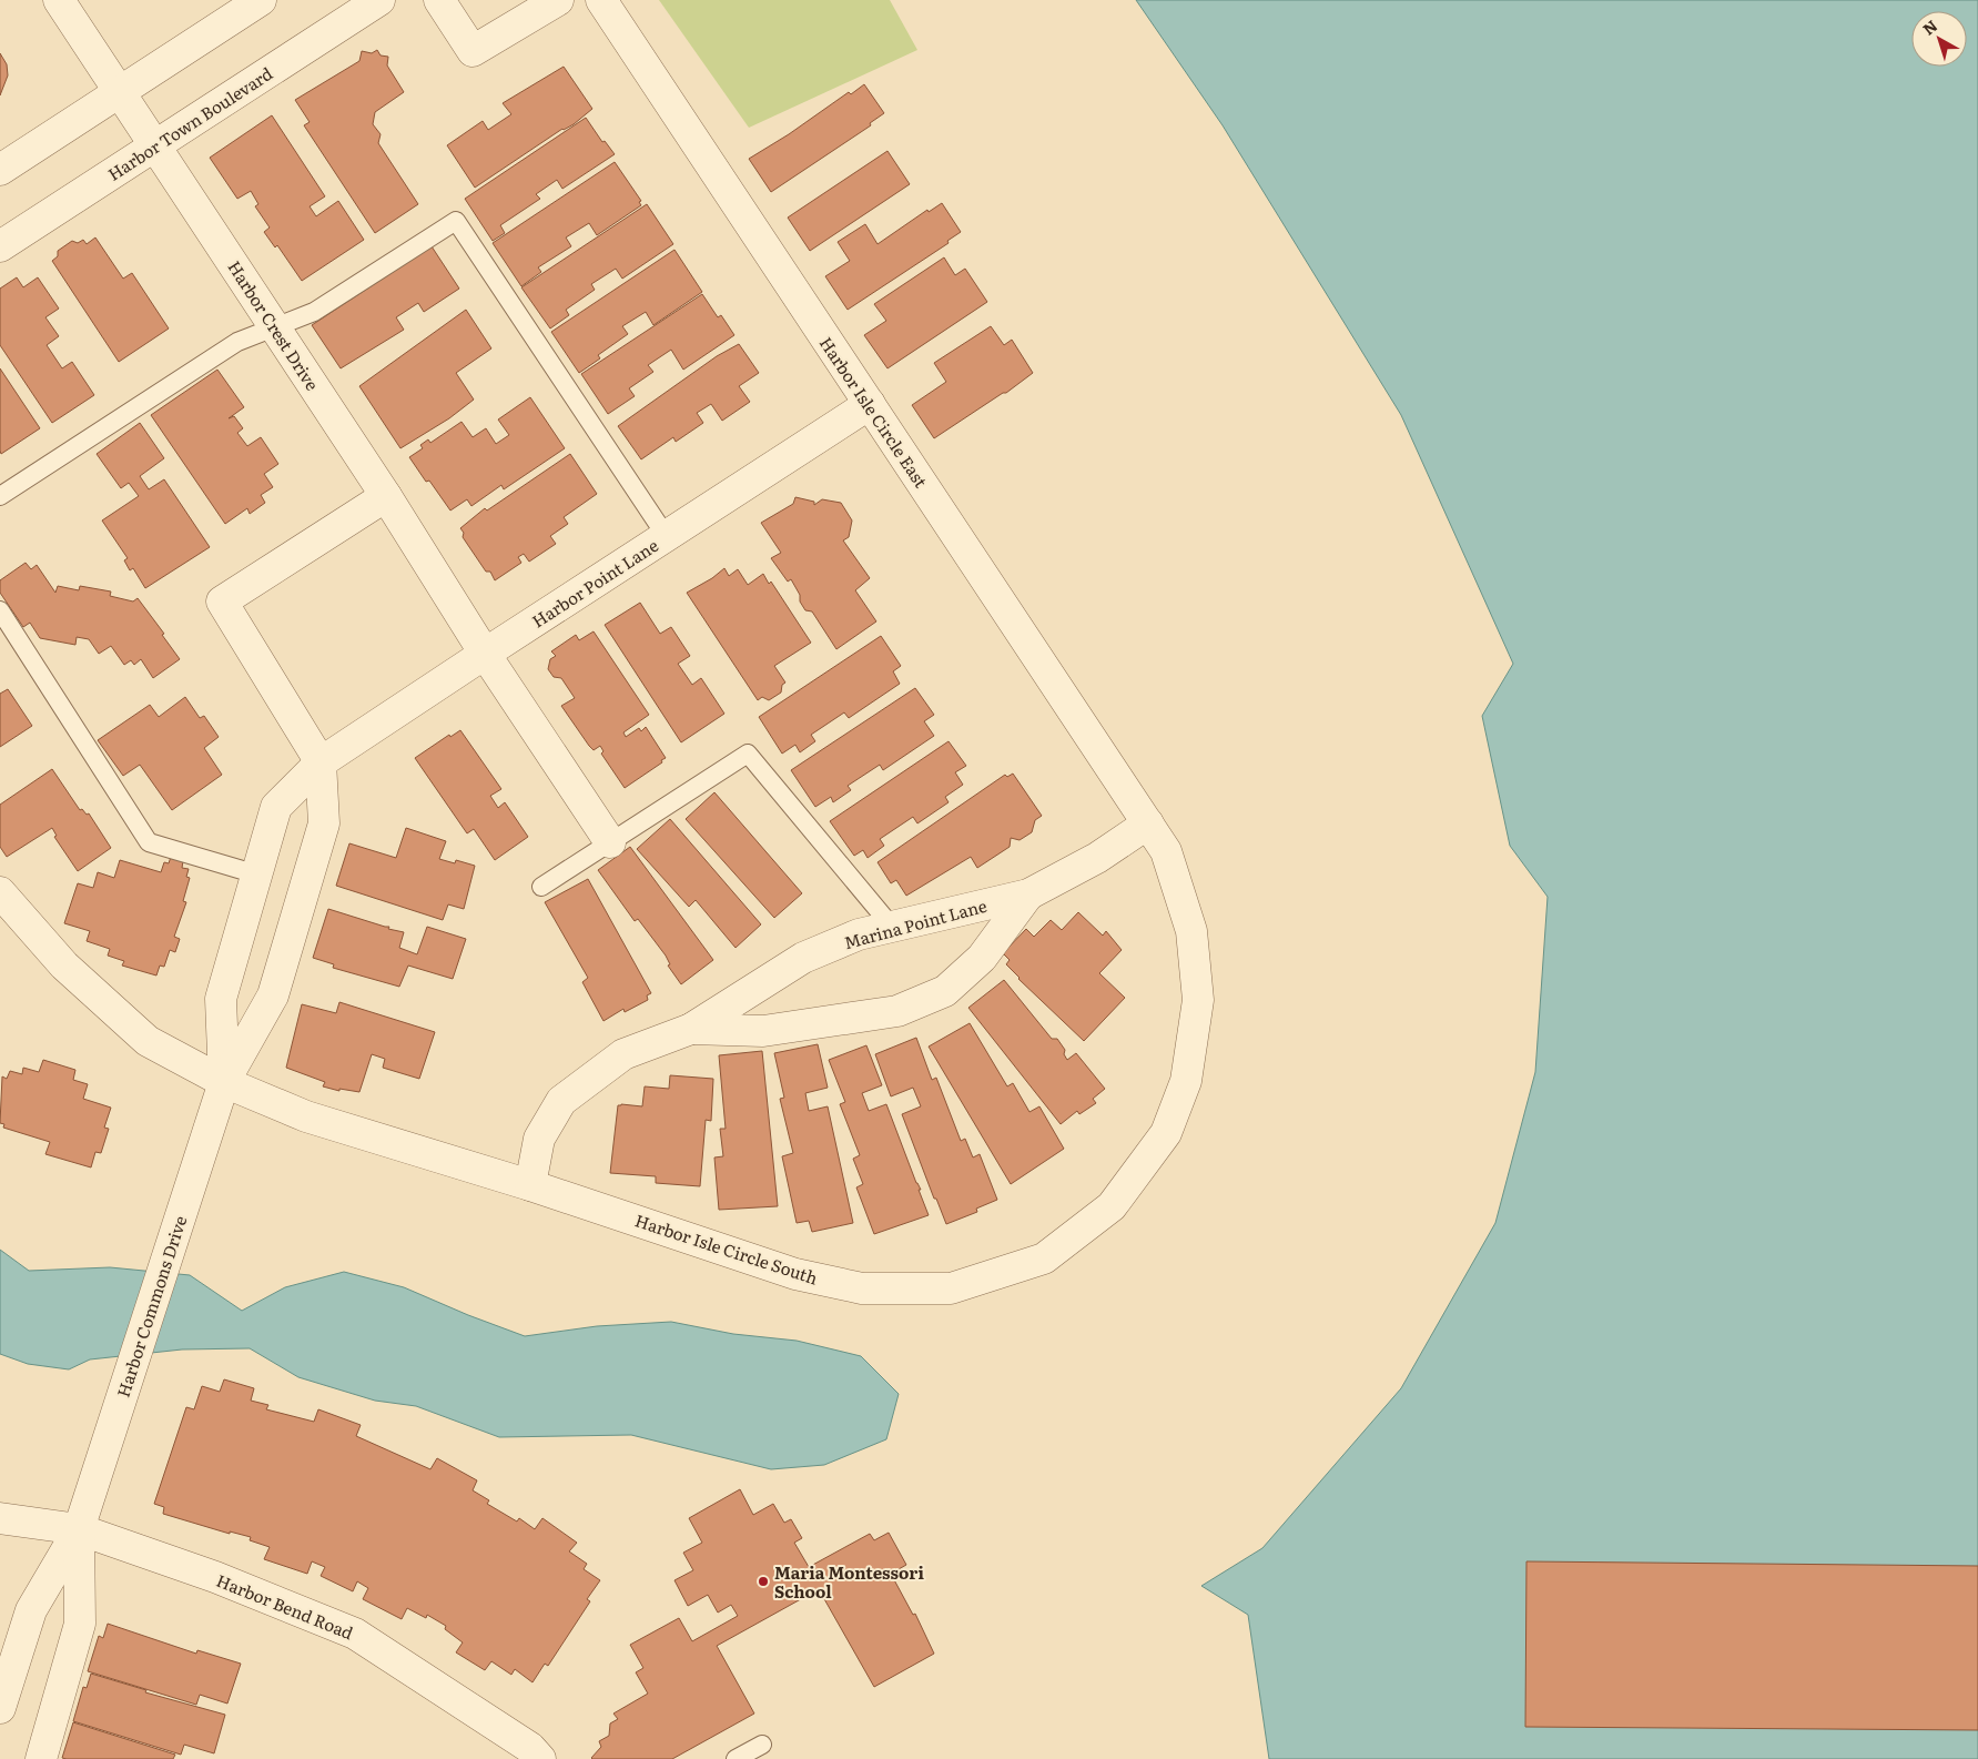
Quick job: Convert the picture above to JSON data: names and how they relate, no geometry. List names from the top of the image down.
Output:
{
  "streets": {
    "street": [
      "Harbor Town Boulevard",
      "Harbor Crest Drive",
      "Harbor Isle Circle East",
      "Harbor Point Lane",
      "Marina Point Lane",
      "Harbor Isle Circle South",
      "Harbor Commons Drive",
      "Harbor Bend Road"
    ]
  },
  "crossings": [
    ["Harbor Town Boulevard", "Harbor Crest Drive"],
    ["Harbor Crest Drive", "Harbor Point Lane"],
    ["Harbor Crest Drive", "Harbor Commons Drive"],
    ["Harbor Isle Circle East", "Harbor Point Lane"],
    ["Harbor Isle Circle East", "Marina Point Lane"],
    ["Harbor Isle Circle East", "Harbor Isle Circle South"],
    ["Harbor Point Lane", "Harbor Commons Drive"],
    ["Marina Point Lane", "Harbor Isle Circle South"],
    ["Harbor Isle Circle South", "Harbor Commons Drive"],
    ["Harbor Commons Drive", "Harbor Bend Road"]
  ],
  "places": ["Maria Montessori School"],
  "north": "top left"
}
